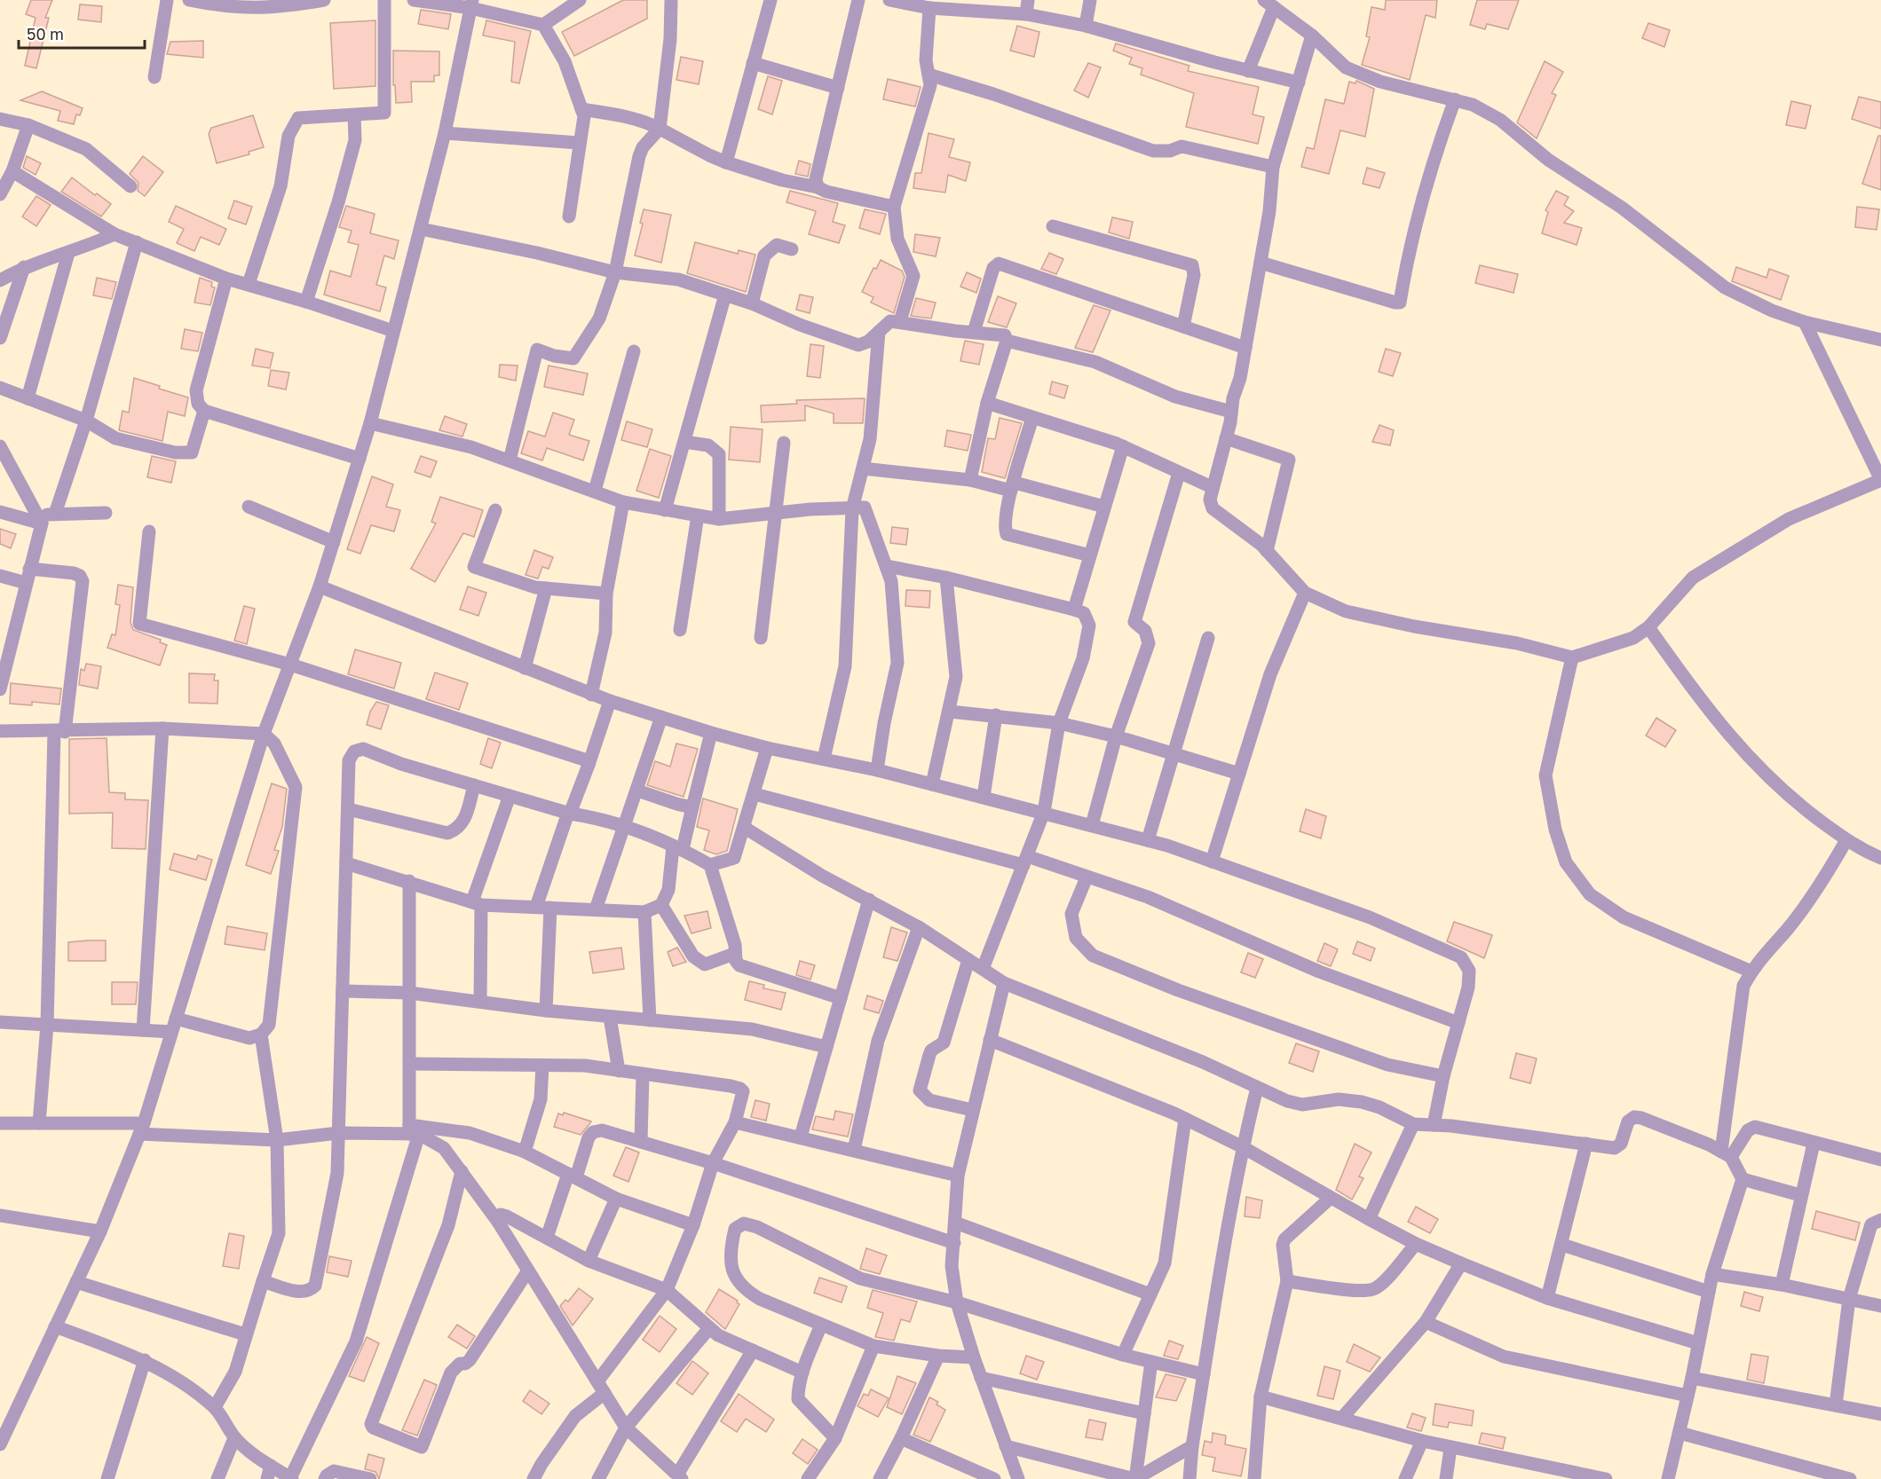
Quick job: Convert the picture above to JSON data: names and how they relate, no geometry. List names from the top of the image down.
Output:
{
  "scale_bar": "50 m"
}
